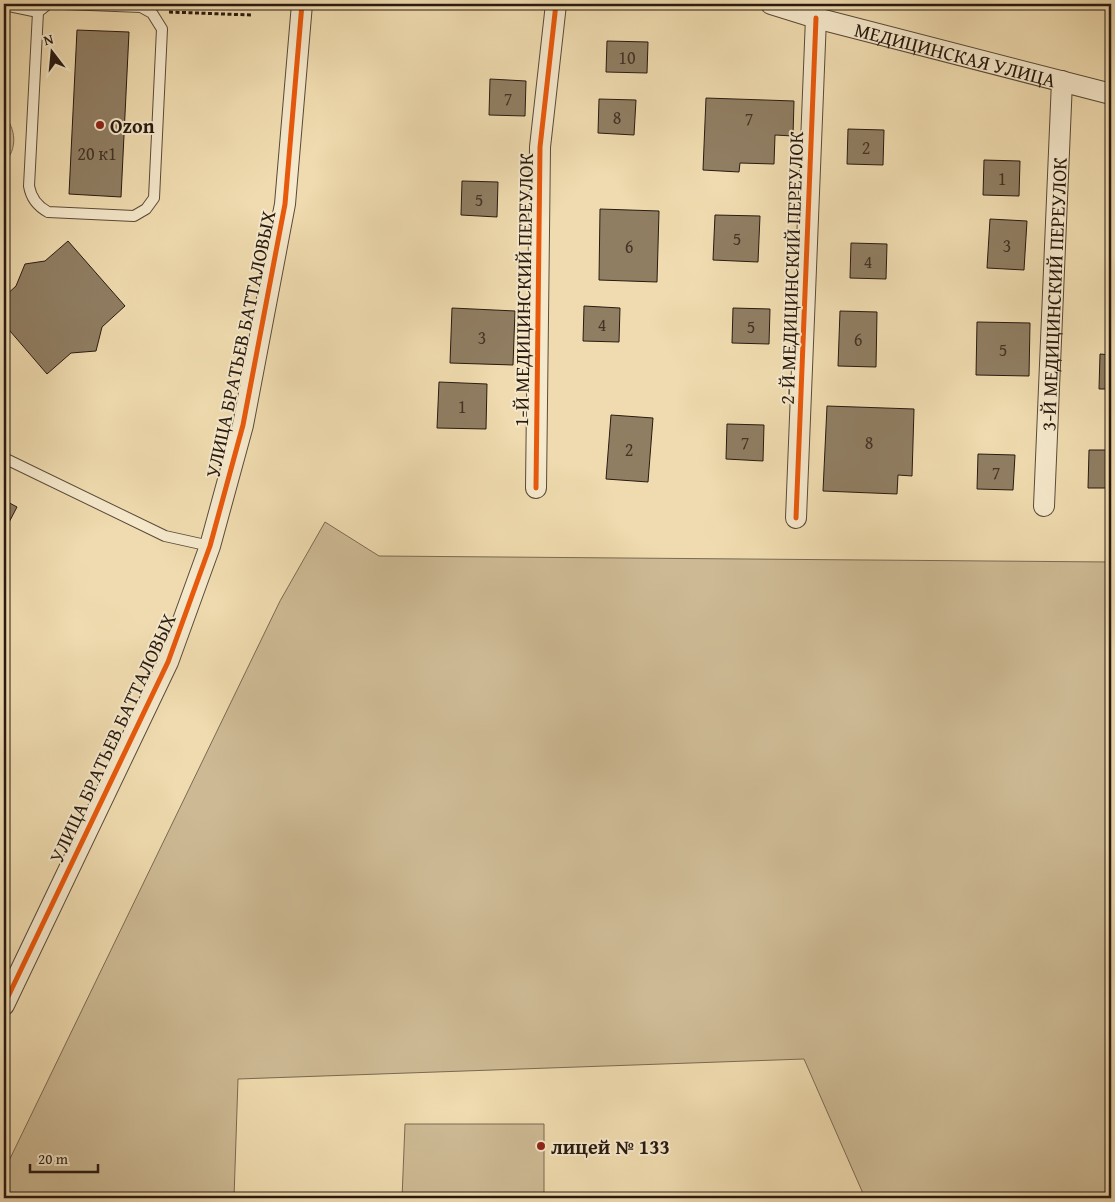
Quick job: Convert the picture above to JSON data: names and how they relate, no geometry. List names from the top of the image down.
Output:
{
  "streets": {
    "street": [
      "МЕДИЦИНСКАЯ УЛИЦА",
      "2-Й МЕДИЦИНСКИЙ ПЕРЕУЛОК",
      "1-Й МЕДИЦИНСКИЙ ПЕРЕУЛОК",
      "3-Й МЕДИЦИНСКИЙ ПЕРЕУЛОК",
      "УЛИЦА БРАТЬЕВ БАТТАЛОВЫХ"
    ]
  },
  "crossings": [
    ["МЕДИЦИНСКАЯ УЛИЦА", "2-Й МЕДИЦИНСКИЙ ПЕРЕУЛОК"],
    ["МЕДИЦИНСКАЯ УЛИЦА", "3-Й МЕДИЦИНСКИЙ ПЕРЕУЛОК"]
  ],
  "places": ["Ozon", "лицей № 133"],
  "house_numbers": [
    "10",
    "7",
    "8",
    "7",
    "2",
    "20 к1",
    "1",
    "5",
    "5",
    "3",
    "6",
    "4",
    "4",
    "5",
    "3",
    "6",
    "5",
    "1",
    "7",
    "8",
    "2",
    "7"
  ],
  "scale_bar": "20 m",
  "north": "top"
}
